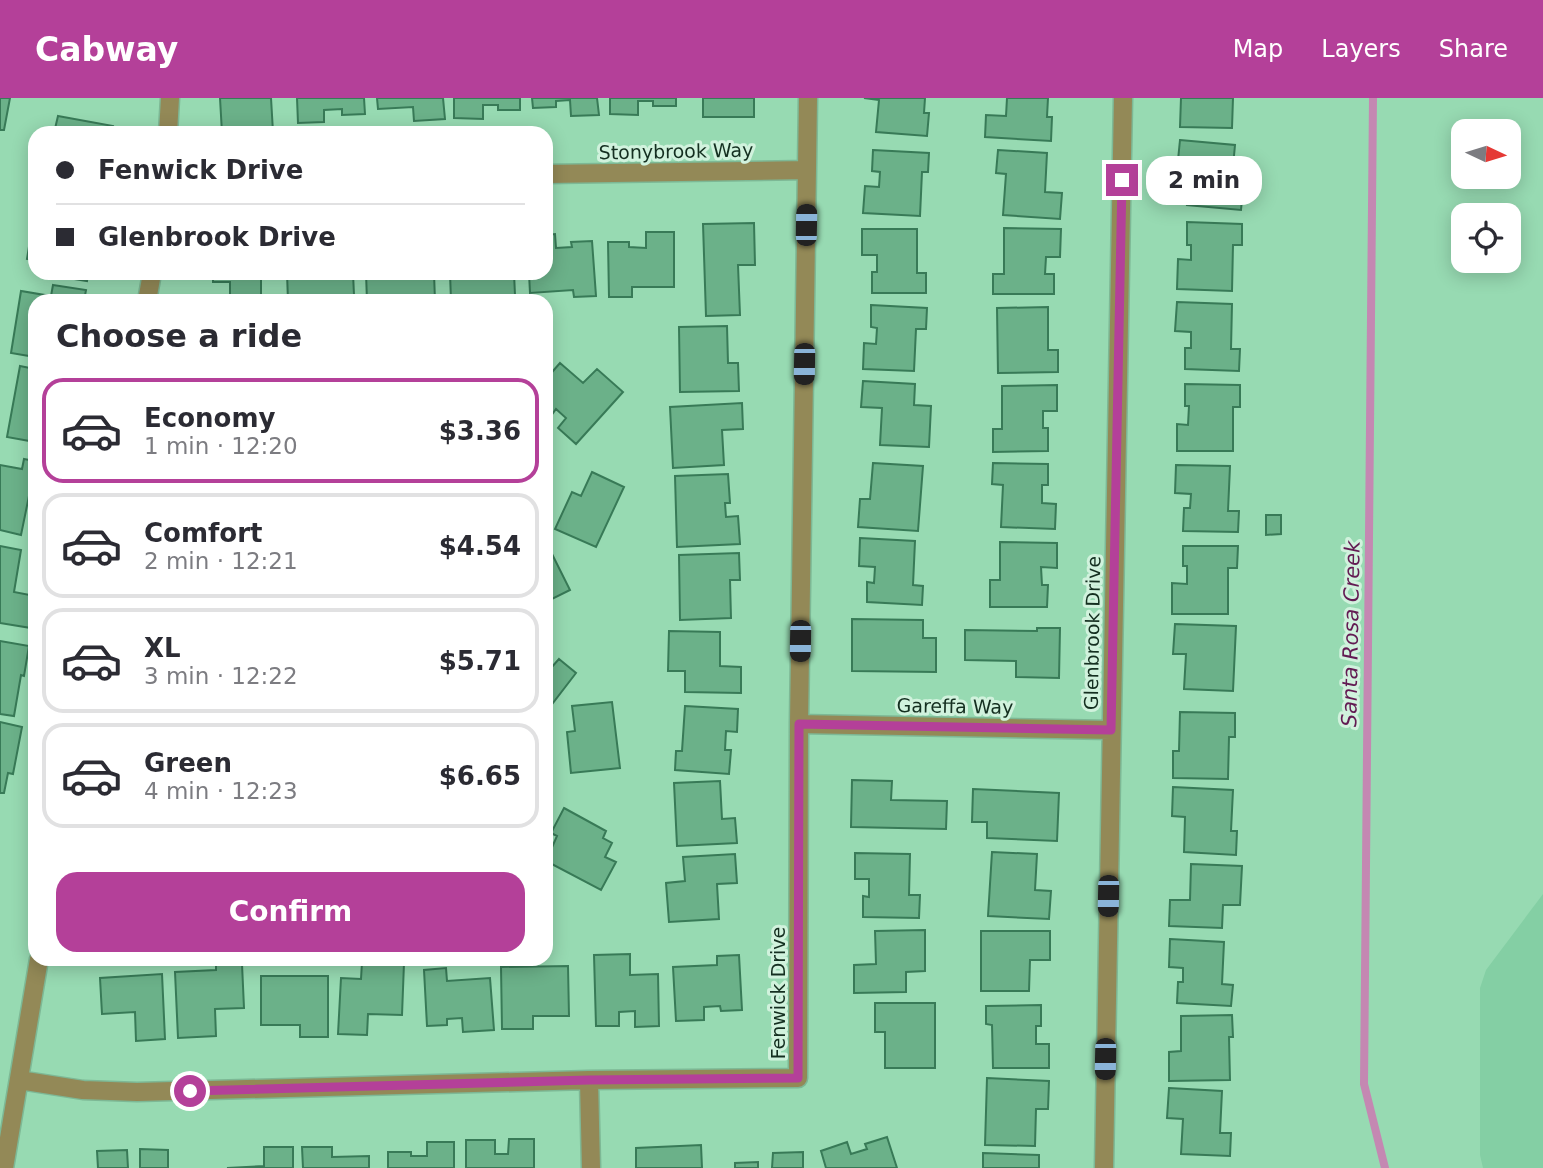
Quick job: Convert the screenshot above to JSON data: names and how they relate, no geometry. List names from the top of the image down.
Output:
{
  "streets": {
    "street": [
      "Stonybrook Way",
      "Glenbrook Drive",
      "Gareffa Way",
      "Fenwick Drive"
    ]
  },
  "crossings": [
    ["Stonybrook Way", "Fenwick Drive"],
    ["Glenbrook Drive", "Gareffa Way"],
    ["Gareffa Way", "Fenwick Drive"]
  ],
  "water": ["Santa Rosa Creek"],
  "north": "right",
  "page": {
    "header": "Cabway",
    "nav": ["Map", "Layers", "Share"],
    "banner": ["Fenwick Drive", "Glenbrook Drive"],
    "bubble": "2 min",
    "heading": "Choose a ride",
    "list": [
      {
        "name": "Economy",
        "note": "1 min · 12:20",
        "value": "$3.36"
      },
      {
        "name": "Comfort",
        "note": "2 min · 12:21",
        "value": "$4.54"
      },
      {
        "name": "XL",
        "note": "3 min · 12:22",
        "value": "$5.71"
      },
      {
        "name": "Green",
        "note": "4 min · 12:23",
        "value": "$6.65"
      }
    ],
    "buttons": "Confirm"
  }
}
